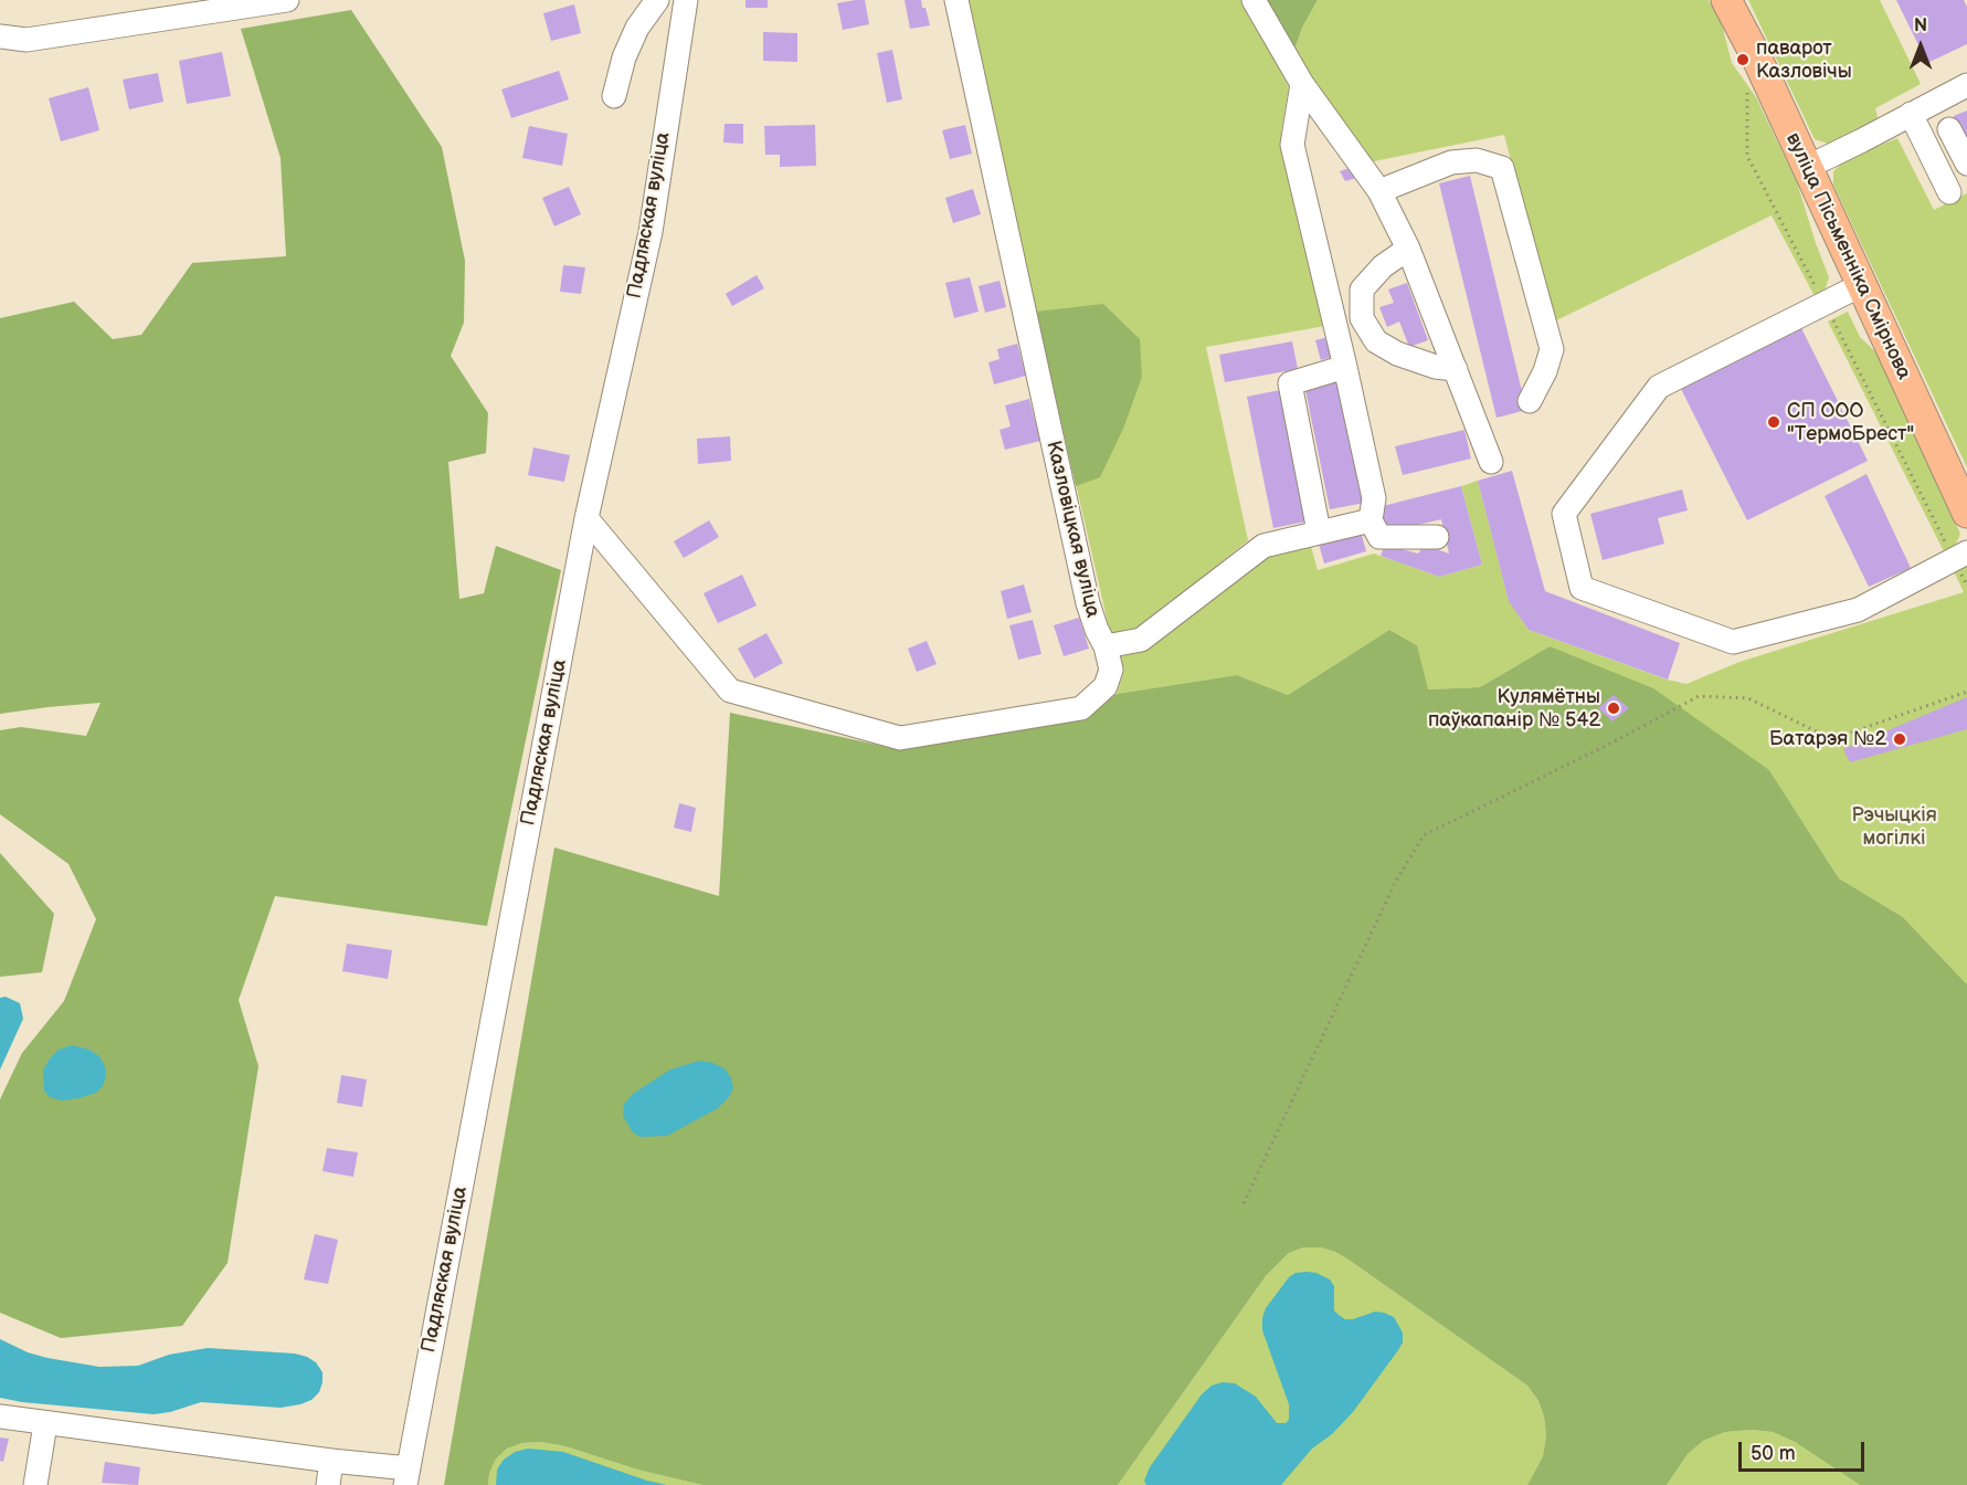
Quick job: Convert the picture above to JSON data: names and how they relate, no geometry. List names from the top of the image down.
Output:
{
  "streets": {
    "main road": ["вуліца Пісьменніка Смірнова"],
    "street": ["Падляская вуліца", "Казловіцкая вуліца"]
  },
  "crossings": [
    ["Падляская вуліца", "Казловіцкая вуліца"]
  ],
  "parks": ["Рэчыцкія могілкі"],
  "places": [
    "паварот Казловічы",
    "СП ООО \"ТермоБрест\"",
    "Кулямётны паўкапанір № 542",
    "Батарэя №2"
  ],
  "scale_bar": "50 m",
  "north": "top"
}
